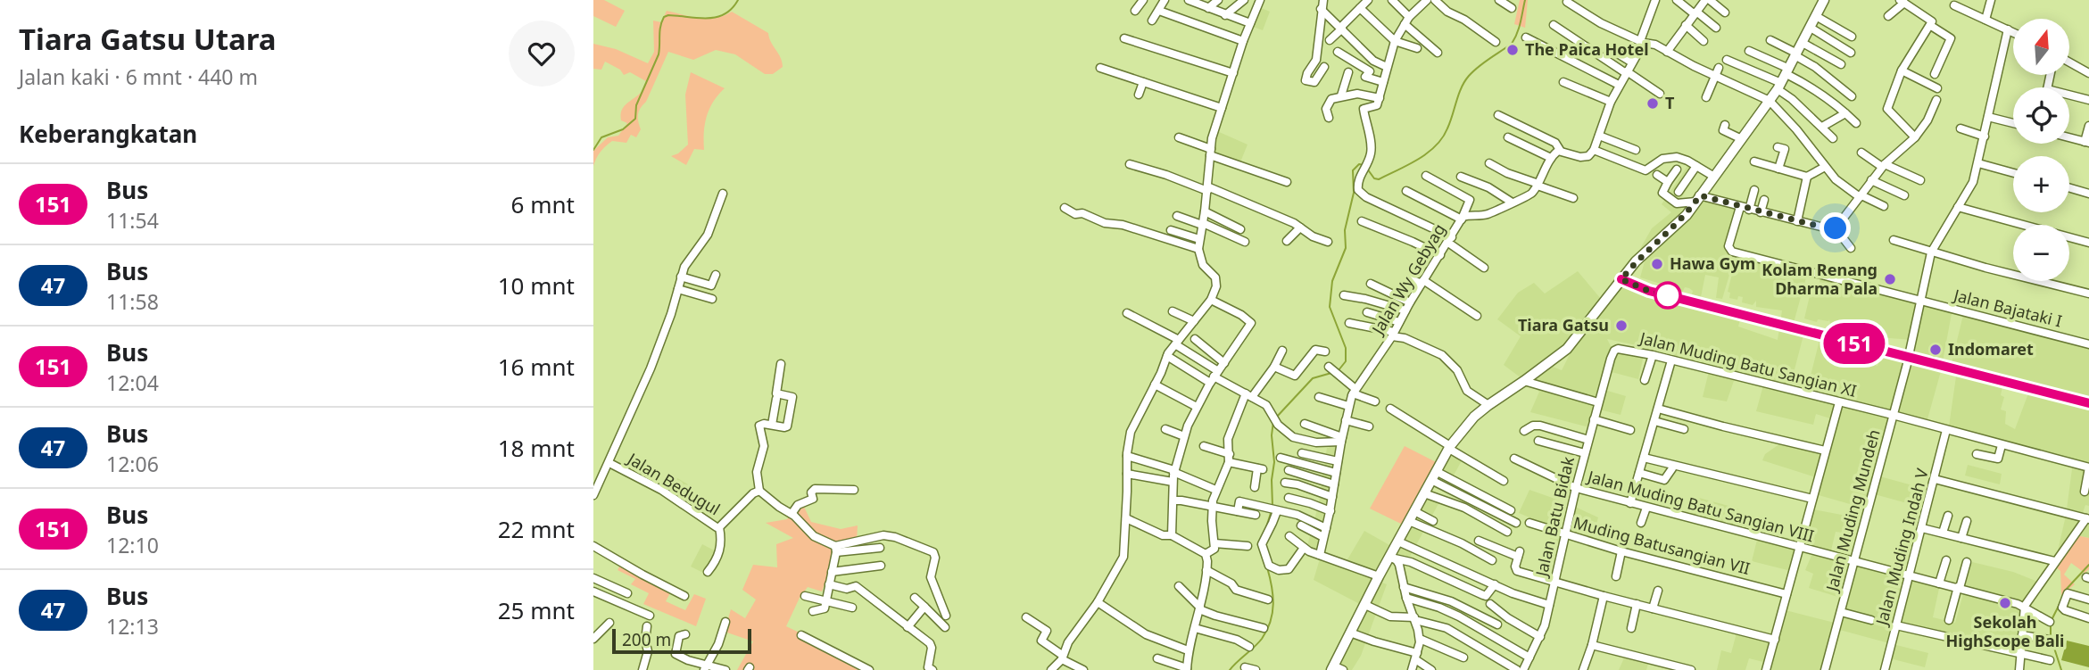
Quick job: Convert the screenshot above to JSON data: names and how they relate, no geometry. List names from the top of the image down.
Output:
{
  "streets": {
    "street": [
      "Jalan Wy Gebyag",
      "Jalan Bajataki I",
      "Jalan Muding Batu Sangian XI",
      "Jalan Bedugul",
      "Jalan Muding Batu Sangian VIII",
      "Jalan Muding Mundeh",
      "Jalan Batu Bidak",
      "Muding Batusangian VII",
      "Jalan Muding Indah V"
    ]
  },
  "crossings": [
    ["Jalan Bajataki I", "Jalan Muding Mundeh"],
    ["Jalan Muding Batu Sangian XI", "Jalan Muding Mundeh"],
    ["Jalan Muding Batu Sangian XI", "Jalan Batu Bidak"],
    ["Jalan Muding Batu Sangian XI", "Jalan Muding Indah V"],
    ["Jalan Muding Batu Sangian VIII", "Jalan Muding Mundeh"],
    ["Jalan Muding Batu Sangian VIII", "Jalan Batu Bidak"],
    ["Jalan Muding Batu Sangian VIII", "Jalan Muding Indah V"],
    ["Jalan Batu Bidak", "Muding Batusangian VII"]
  ],
  "places": [
    "The Paica Hotel",
    "T",
    "Hawa Gym",
    "Kolam Renang Dharma Pala",
    "Tiara Gatsu",
    "Indomaret",
    "Sekolah HighScope Bali"
  ],
  "lines": ["bus line 151"],
  "scale_bar": "200 m",
  "north": "top",
  "page": {
    "heading": [
      ["Tiara Gatsu Utara", "Jalan kaki · 6 mnt · 440 m"],
      "Keberangkatan"
    ],
    "on_map": "151",
    "map_buttons": ["+", "−"],
    "list": [
      {
        "mark": "151",
        "name": "Bus",
        "note": "11:54",
        "value": "6 mnt"
      },
      {
        "mark": "47",
        "name": "Bus",
        "note": "11:58",
        "value": "10 mnt"
      },
      {
        "mark": "151",
        "name": "Bus",
        "note": "12:04",
        "value": "16 mnt"
      },
      {
        "mark": "47",
        "name": "Bus",
        "note": "12:06",
        "value": "18 mnt"
      },
      {
        "mark": "151",
        "name": "Bus",
        "note": "12:10",
        "value": "22 mnt"
      },
      {
        "mark": "47",
        "name": "Bus",
        "note": "12:13",
        "value": "25 mnt"
      }
    ],
    "scale": "200 m"
  }
}
